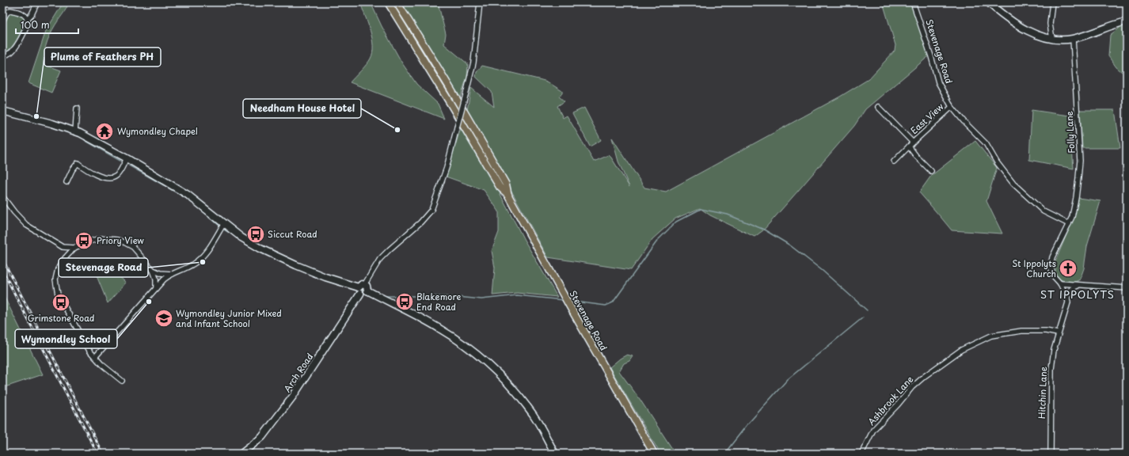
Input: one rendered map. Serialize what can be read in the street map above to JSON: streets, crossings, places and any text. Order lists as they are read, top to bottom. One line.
{"streets":{"main road":["Stevenage Road"],"street":["East View","Folly Lane","Arch Road","Hitchin Lane","Ashbrook Lane"]},"crossings":[["Stevenage Road","East View"],["Stevenage Road","Folly Lane"],["Hitchin Lane","Ashbrook Lane"]],"districts":["ST IPPOLYTS"],"places":{"other":["Plume of Feathers PH","Needham House Hotel","Stevenage Road","Wymondley School"],"temple":["Wymondley Chapel"],"bus stop":["Siccut Road","Priory View","Blakemore End Road","Grimstone Road"],"church":["St Ippolyts Church"],"school or university":["Wymondley Junior Mixed and Infant School"]},"scale_bar":"100 m"}
